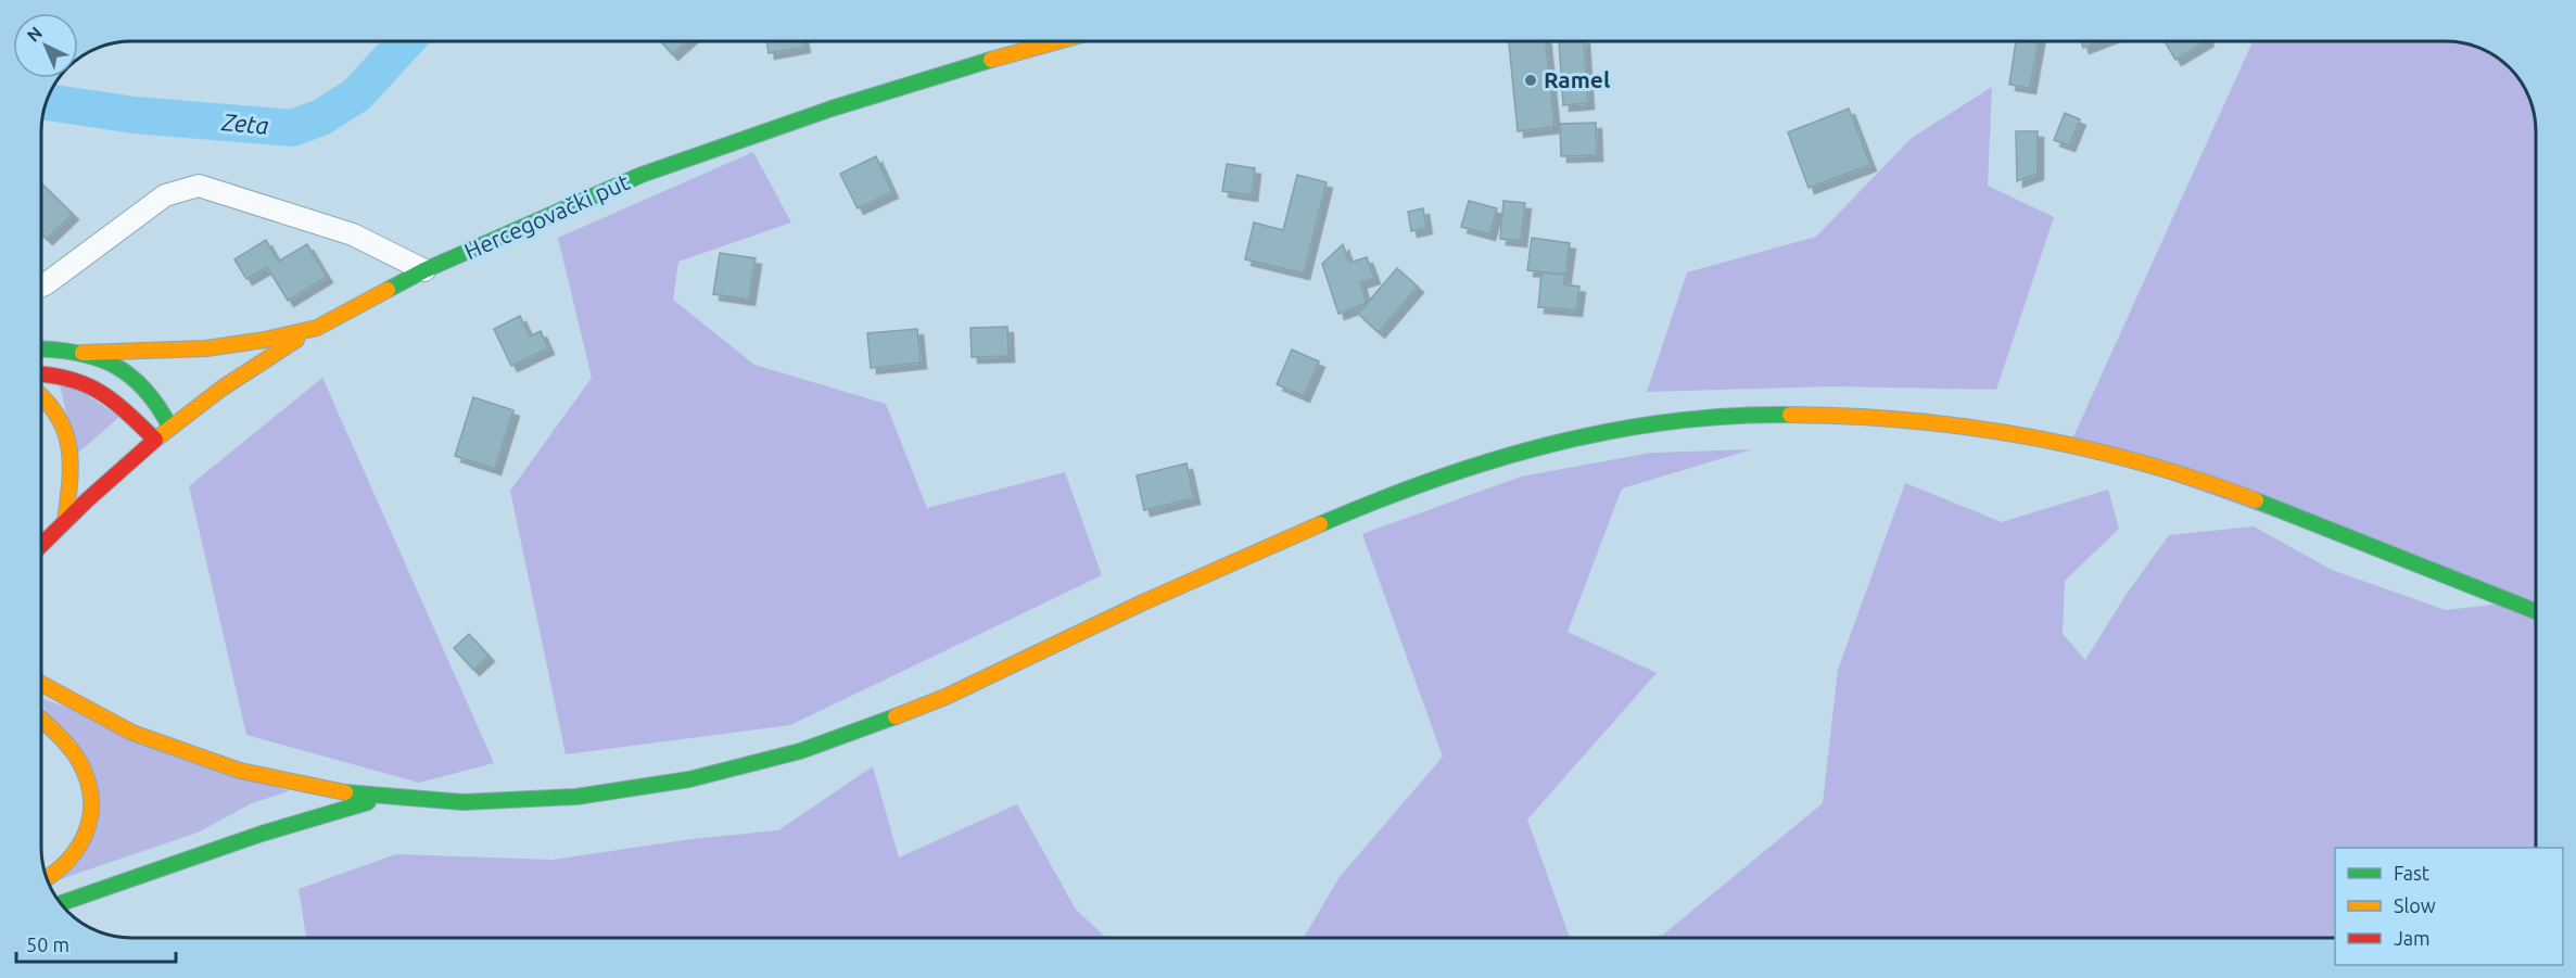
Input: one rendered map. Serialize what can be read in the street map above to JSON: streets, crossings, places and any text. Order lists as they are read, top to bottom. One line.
{"streets":{"main road":["Hercegovački put"]},"water":["Zeta"],"places":["Ramel"],"legend":["Fast","Slow","Jam"],"scale_bar":"50 m","north":"top left"}
